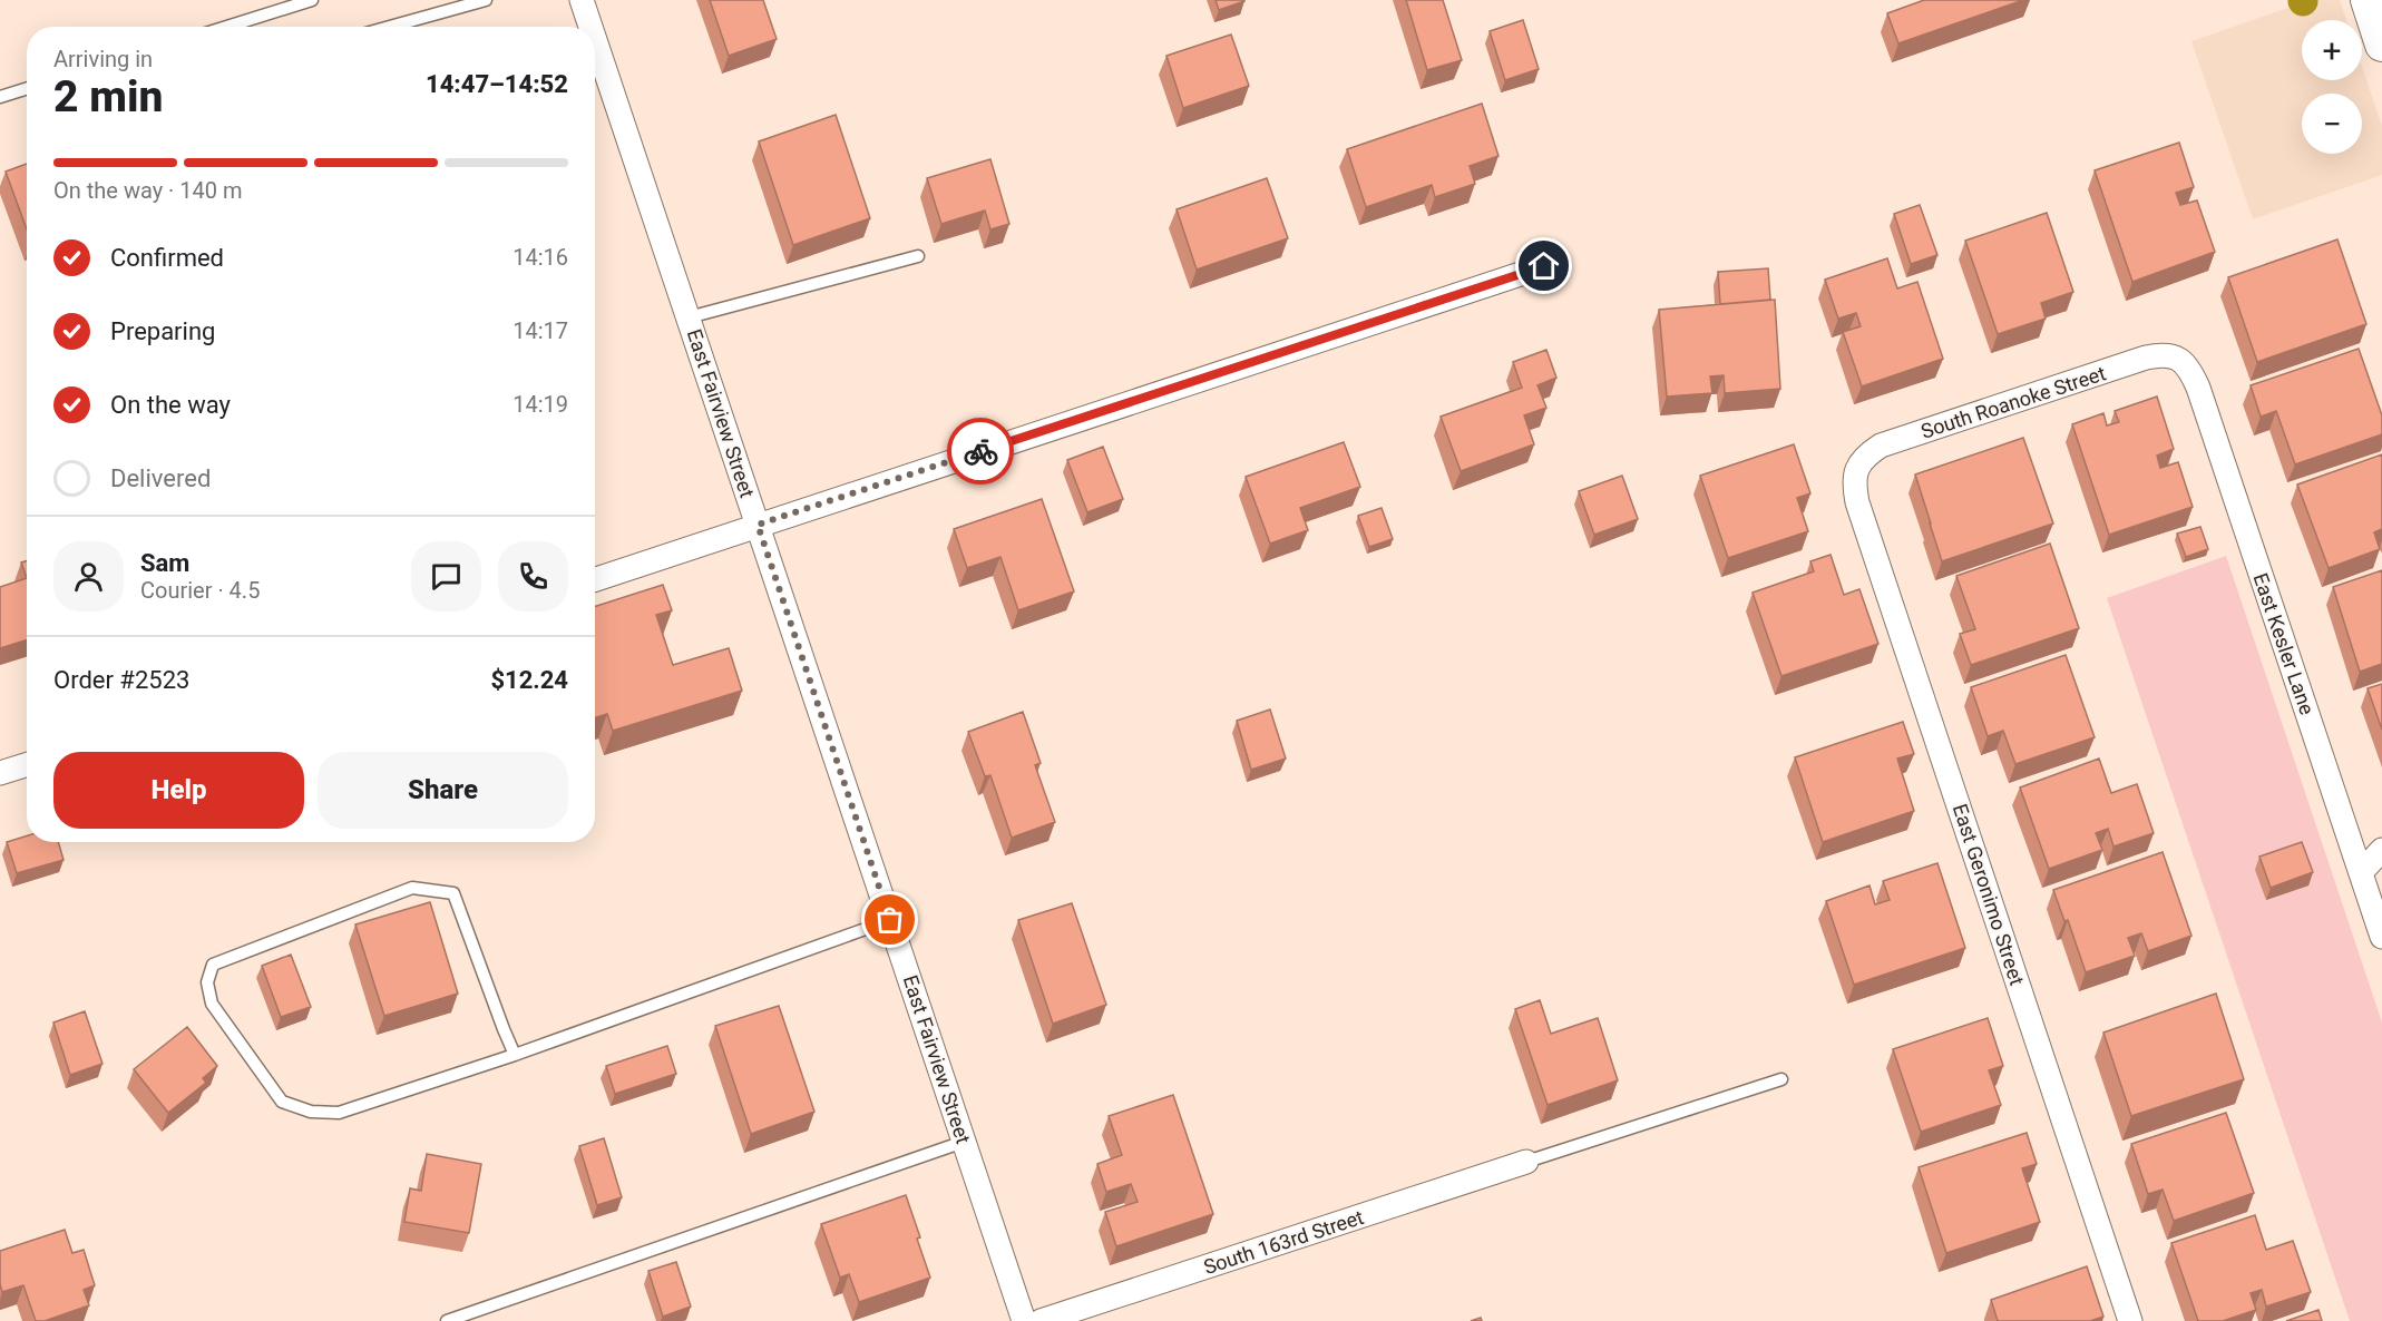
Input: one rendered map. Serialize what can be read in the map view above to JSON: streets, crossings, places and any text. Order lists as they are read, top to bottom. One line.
{"streets":{"street":["South Roanoke Street","East Fairview Street","East Kesler Lane","East Geronimo Street","South 163rd Street"]},"crossings":[["South Roanoke Street","East Kesler Lane"],["South Roanoke Street","East Geronimo Street"]],"page":{"map_buttons":["+","−"],"heading":["2 min","Arriving in","14:47–14:52"],"panel":["Sam","Courier · 4.5","Order #2523","$12.24"],"bar":"On the way · 140 m","list":[["Confirmed","14:16"],["Preparing","14:17"],["On the way","14:19"],"Delivered"],"buttons":["Help","Share"]}}
